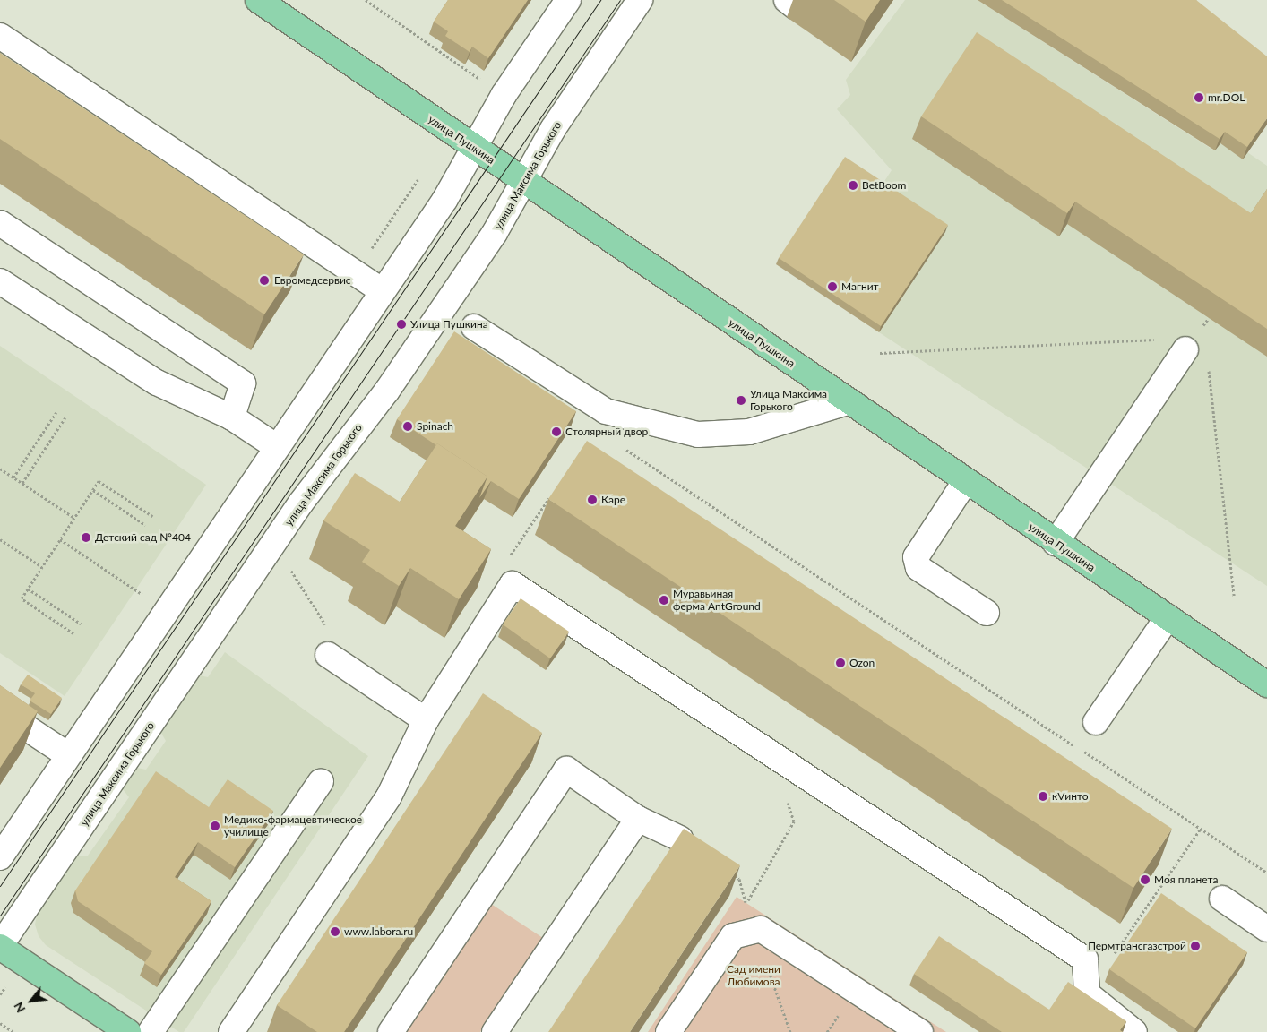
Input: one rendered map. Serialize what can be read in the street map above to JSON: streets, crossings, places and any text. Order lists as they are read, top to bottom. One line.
{"streets":{"main road":["улица Пушкина"],"street":["улица Максима Горького"]},"crossings":[["улица Пушкина","улица Максима Горького"]],"parks":["Сад имени Любимова"],"places":["mr.DOL","BetBoom","Евромедсервис","Магнит","Улица Пушкина","Улица Максима Горького","Spinach","Столярный двор","Каре","Детский сад №404","Муравьиная ферма AntGround","Ozon","кVинто","Медико-фармацевтическое училище","Моя планета","www.labora.ru","Пермтрансгазстрой"],"north":"bottom left"}
